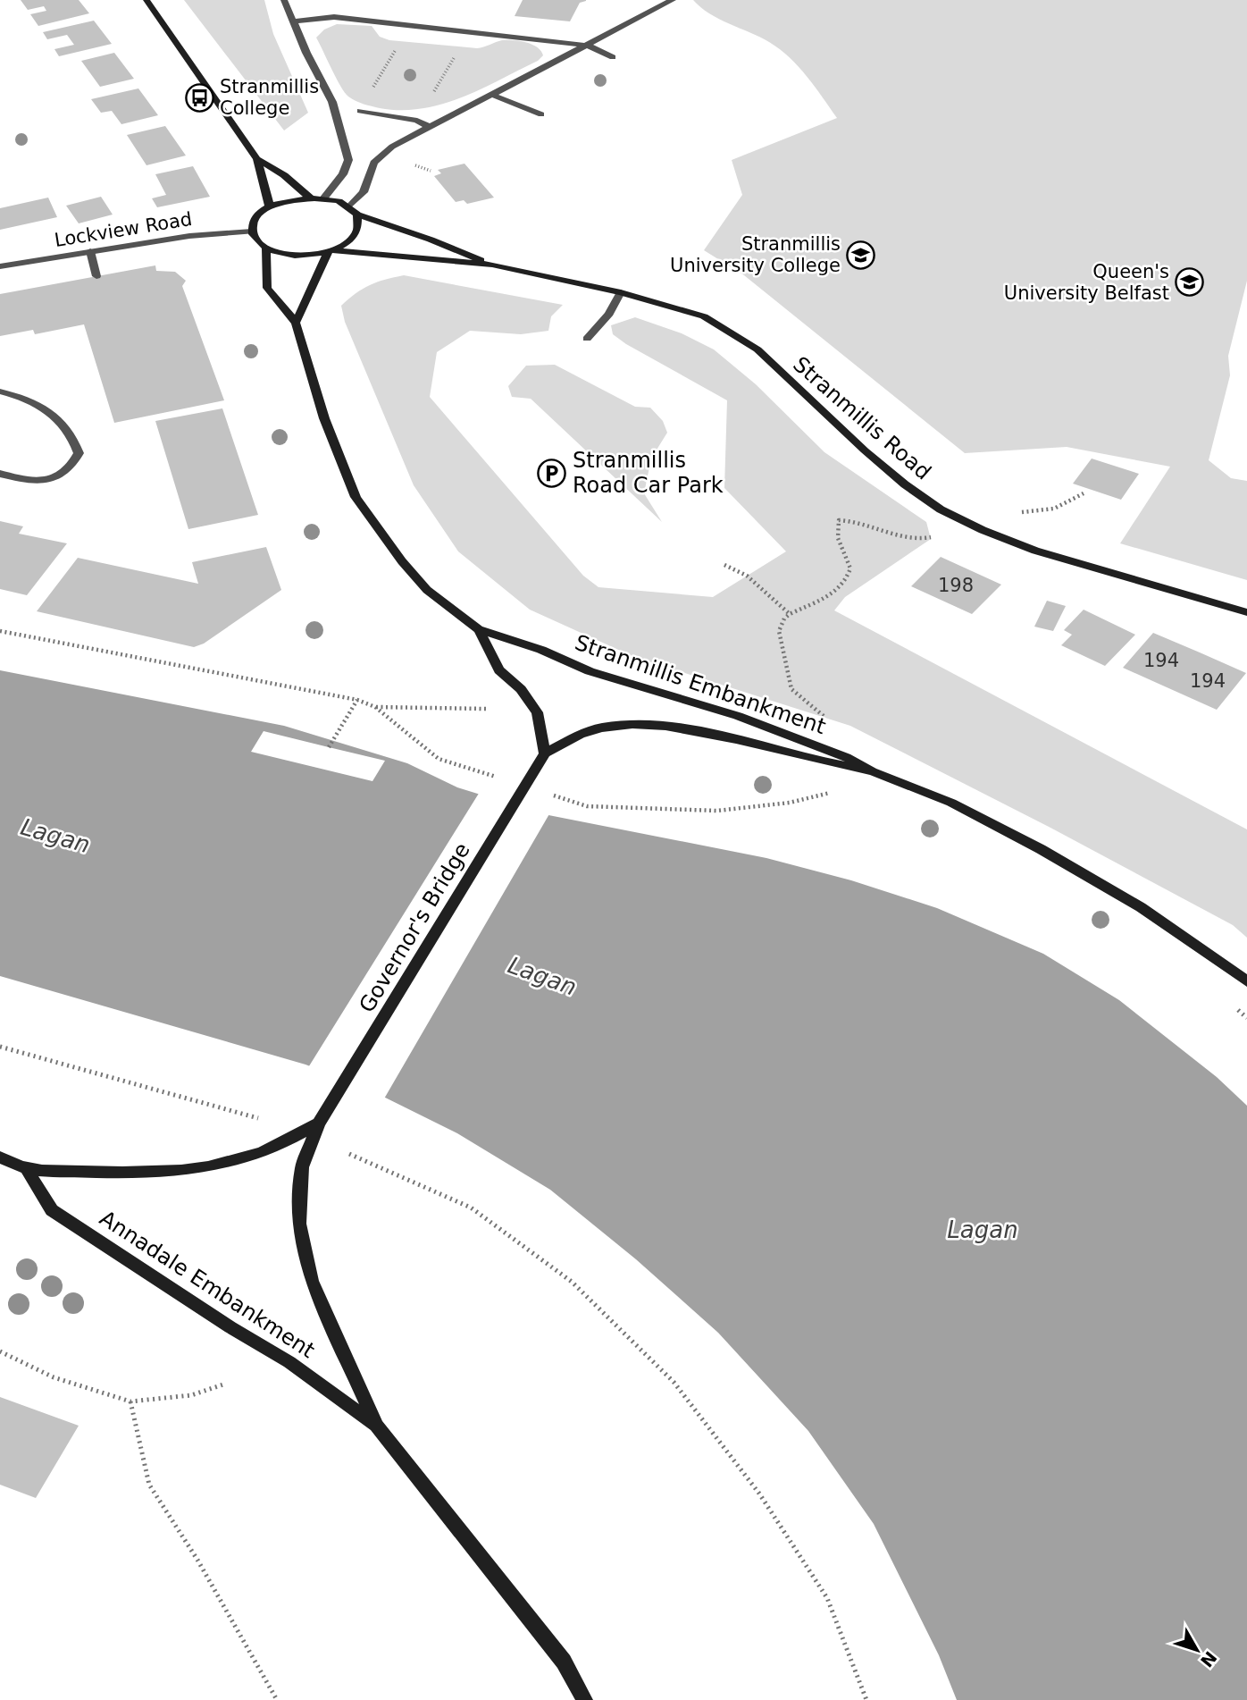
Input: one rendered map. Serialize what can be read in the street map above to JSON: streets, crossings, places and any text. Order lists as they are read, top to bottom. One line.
{"streets":{"street":["Lockview Road","Stranmillis Road","Stranmillis Embankment","Governor's Bridge","Annadale Embankment"]},"crossings":[["Stranmillis Road","Stranmillis Embankment"],["Stranmillis Embankment","Governor's Bridge"],["Governor's Bridge","Annadale Embankment"]],"water":["Lagan"],"places":{"bus stop":["Stranmillis College"],"school or university":["Stranmillis University College","Queen's University Belfast"],"parking":["Stranmillis Road Car Park"]},"house_numbers":["198","194","194"],"north":"bottom right"}
